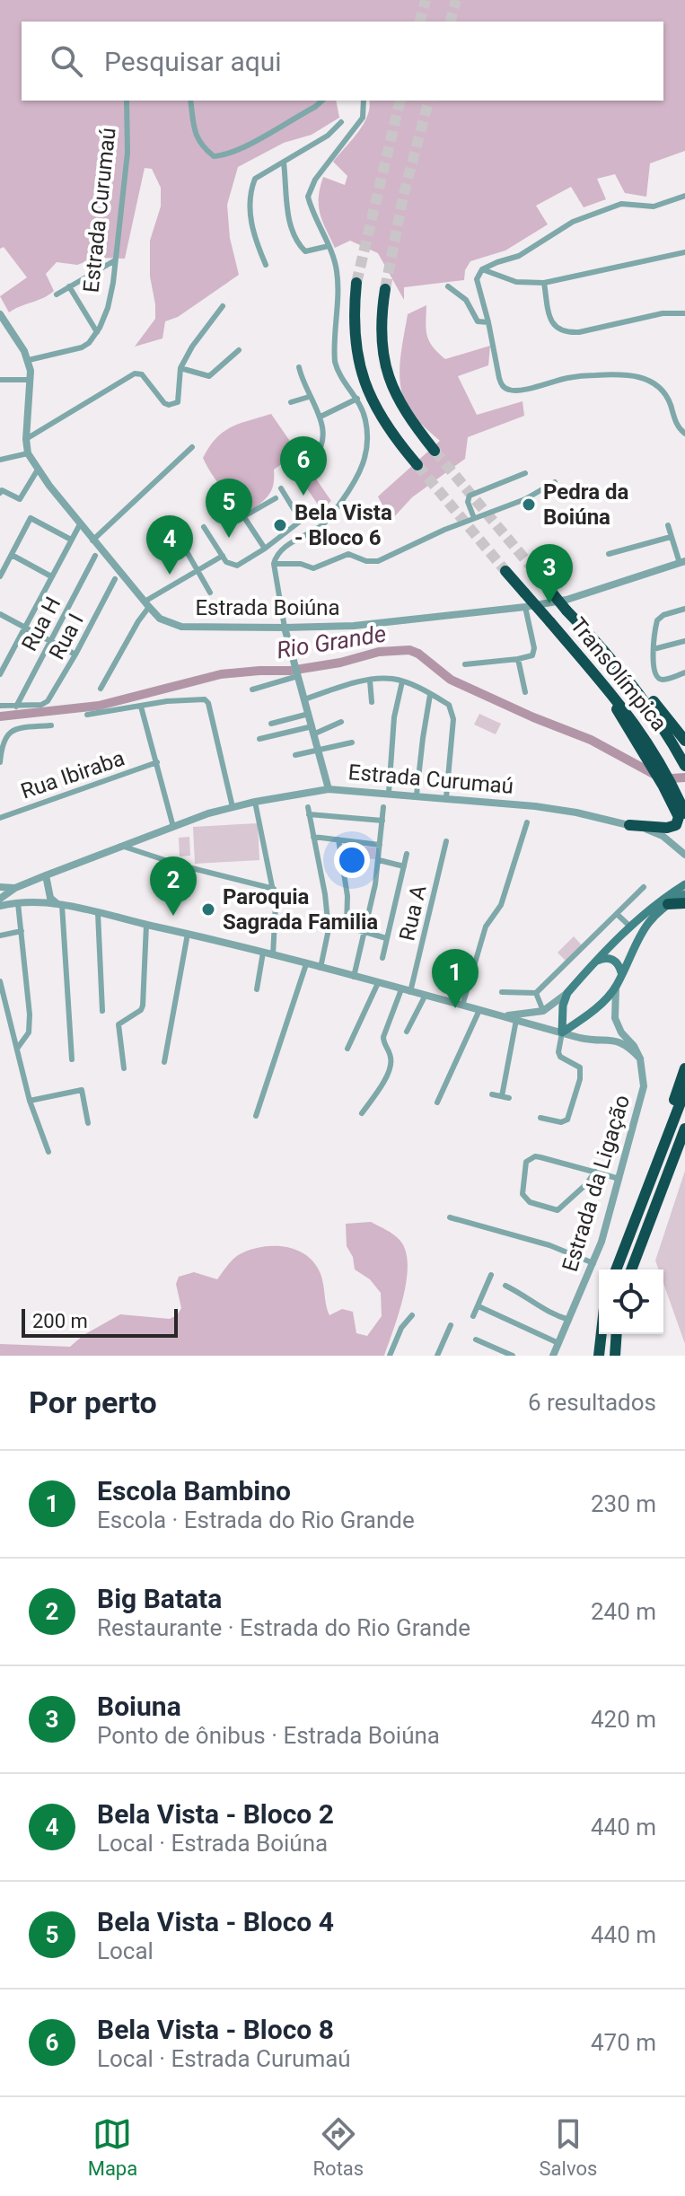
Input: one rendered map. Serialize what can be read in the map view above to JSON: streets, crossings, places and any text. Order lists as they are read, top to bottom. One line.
{"streets":{"highway":["TransOlímpica"],"street":["Estrada Curumaú","Estrada Boiúna","Rua H","Rua I","Rua Ibiraba","Rua A","Estrada da Ligação"]},"crossings":[["Estrada Curumaú","Estrada Boiúna"],["Rua H","Rua I"]],"water":["Rio Grande"],"places":["Pedra da Boiúna","Bela Vista - Bloco 6","Paroquia Sagrada Familia"],"scale_bar":"200 m","page":{"search":"Pesquisar aqui","pins":["6","5","4","3","2","1"],"scale":"200 m","heading":["Por perto","6 resultados"],"list":[{"mark":"1","name":"Escola Bambino","note":"Escola · Estrada do Rio Grande","value":"230 m"},{"mark":"2","name":"Big Batata","note":"Restaurante · Estrada do Rio Grande","value":"240 m"},{"mark":"3","name":"Boiuna","note":"Ponto de ônibus · Estrada Boiúna","value":"420 m"},{"mark":"4","name":"Bela Vista - Bloco 2","note":"Local · Estrada Boiúna","value":"440 m"},{"mark":"5","name":"Bela Vista - Bloco 4","note":"Local","value":"440 m"},{"mark":"6","name":"Bela Vista - Bloco 8","note":"Local · Estrada Curumaú","value":"470 m"}],"nav":["Mapa","Rotas","Salvos"]}}
